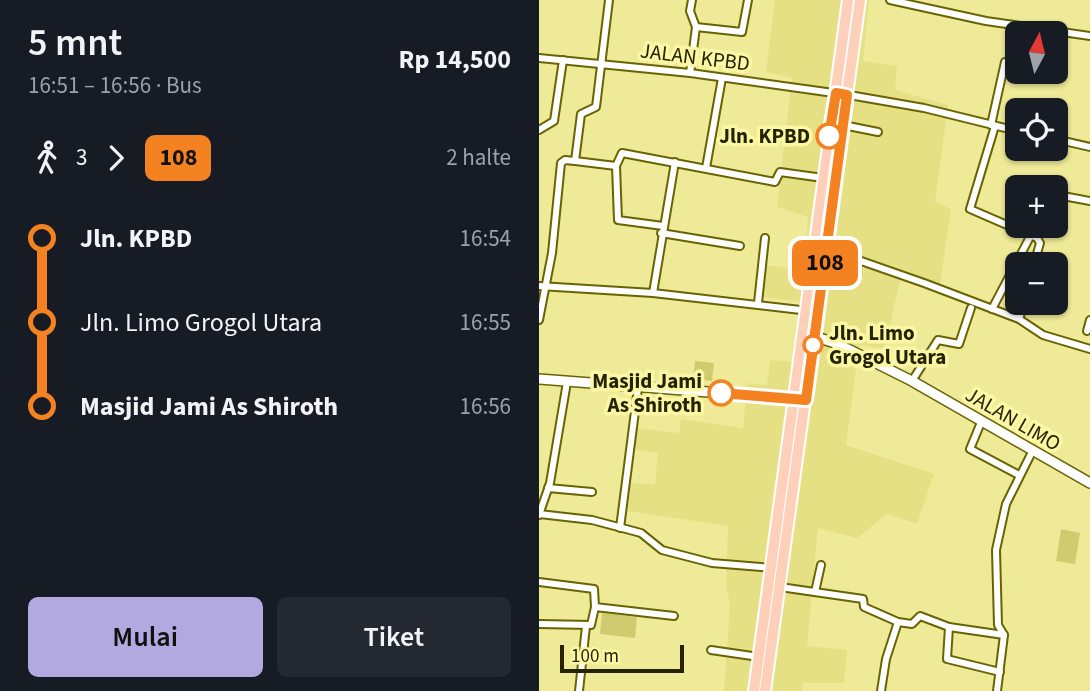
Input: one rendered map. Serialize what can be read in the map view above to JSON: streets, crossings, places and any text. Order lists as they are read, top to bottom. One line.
{"streets":{"street":["JALAN KPBD","JALAN LIMO"]},"places":["Jln. KPBD","Jln. Limo Grogol Utara","Masjid Jami As Shiroth"],"lines":["bus line 108"],"scale_bar":"100 m","north":"top","page":{"heading":["5 mnt","16:51 – 16:56 · Bus","Rp 14,500"],"on_map":"108","map_buttons":["+","−"],"legs":["3","108","2 halte"],"list":[{"name":"Jln. KPBD","value":"16:54"},{"name":"Jln. Limo Grogol Utara","value":"16:55"},{"name":"Masjid Jami As Shiroth","value":"16:56"}],"buttons":["Mulai","Tiket"],"scale":"100 m"}}
